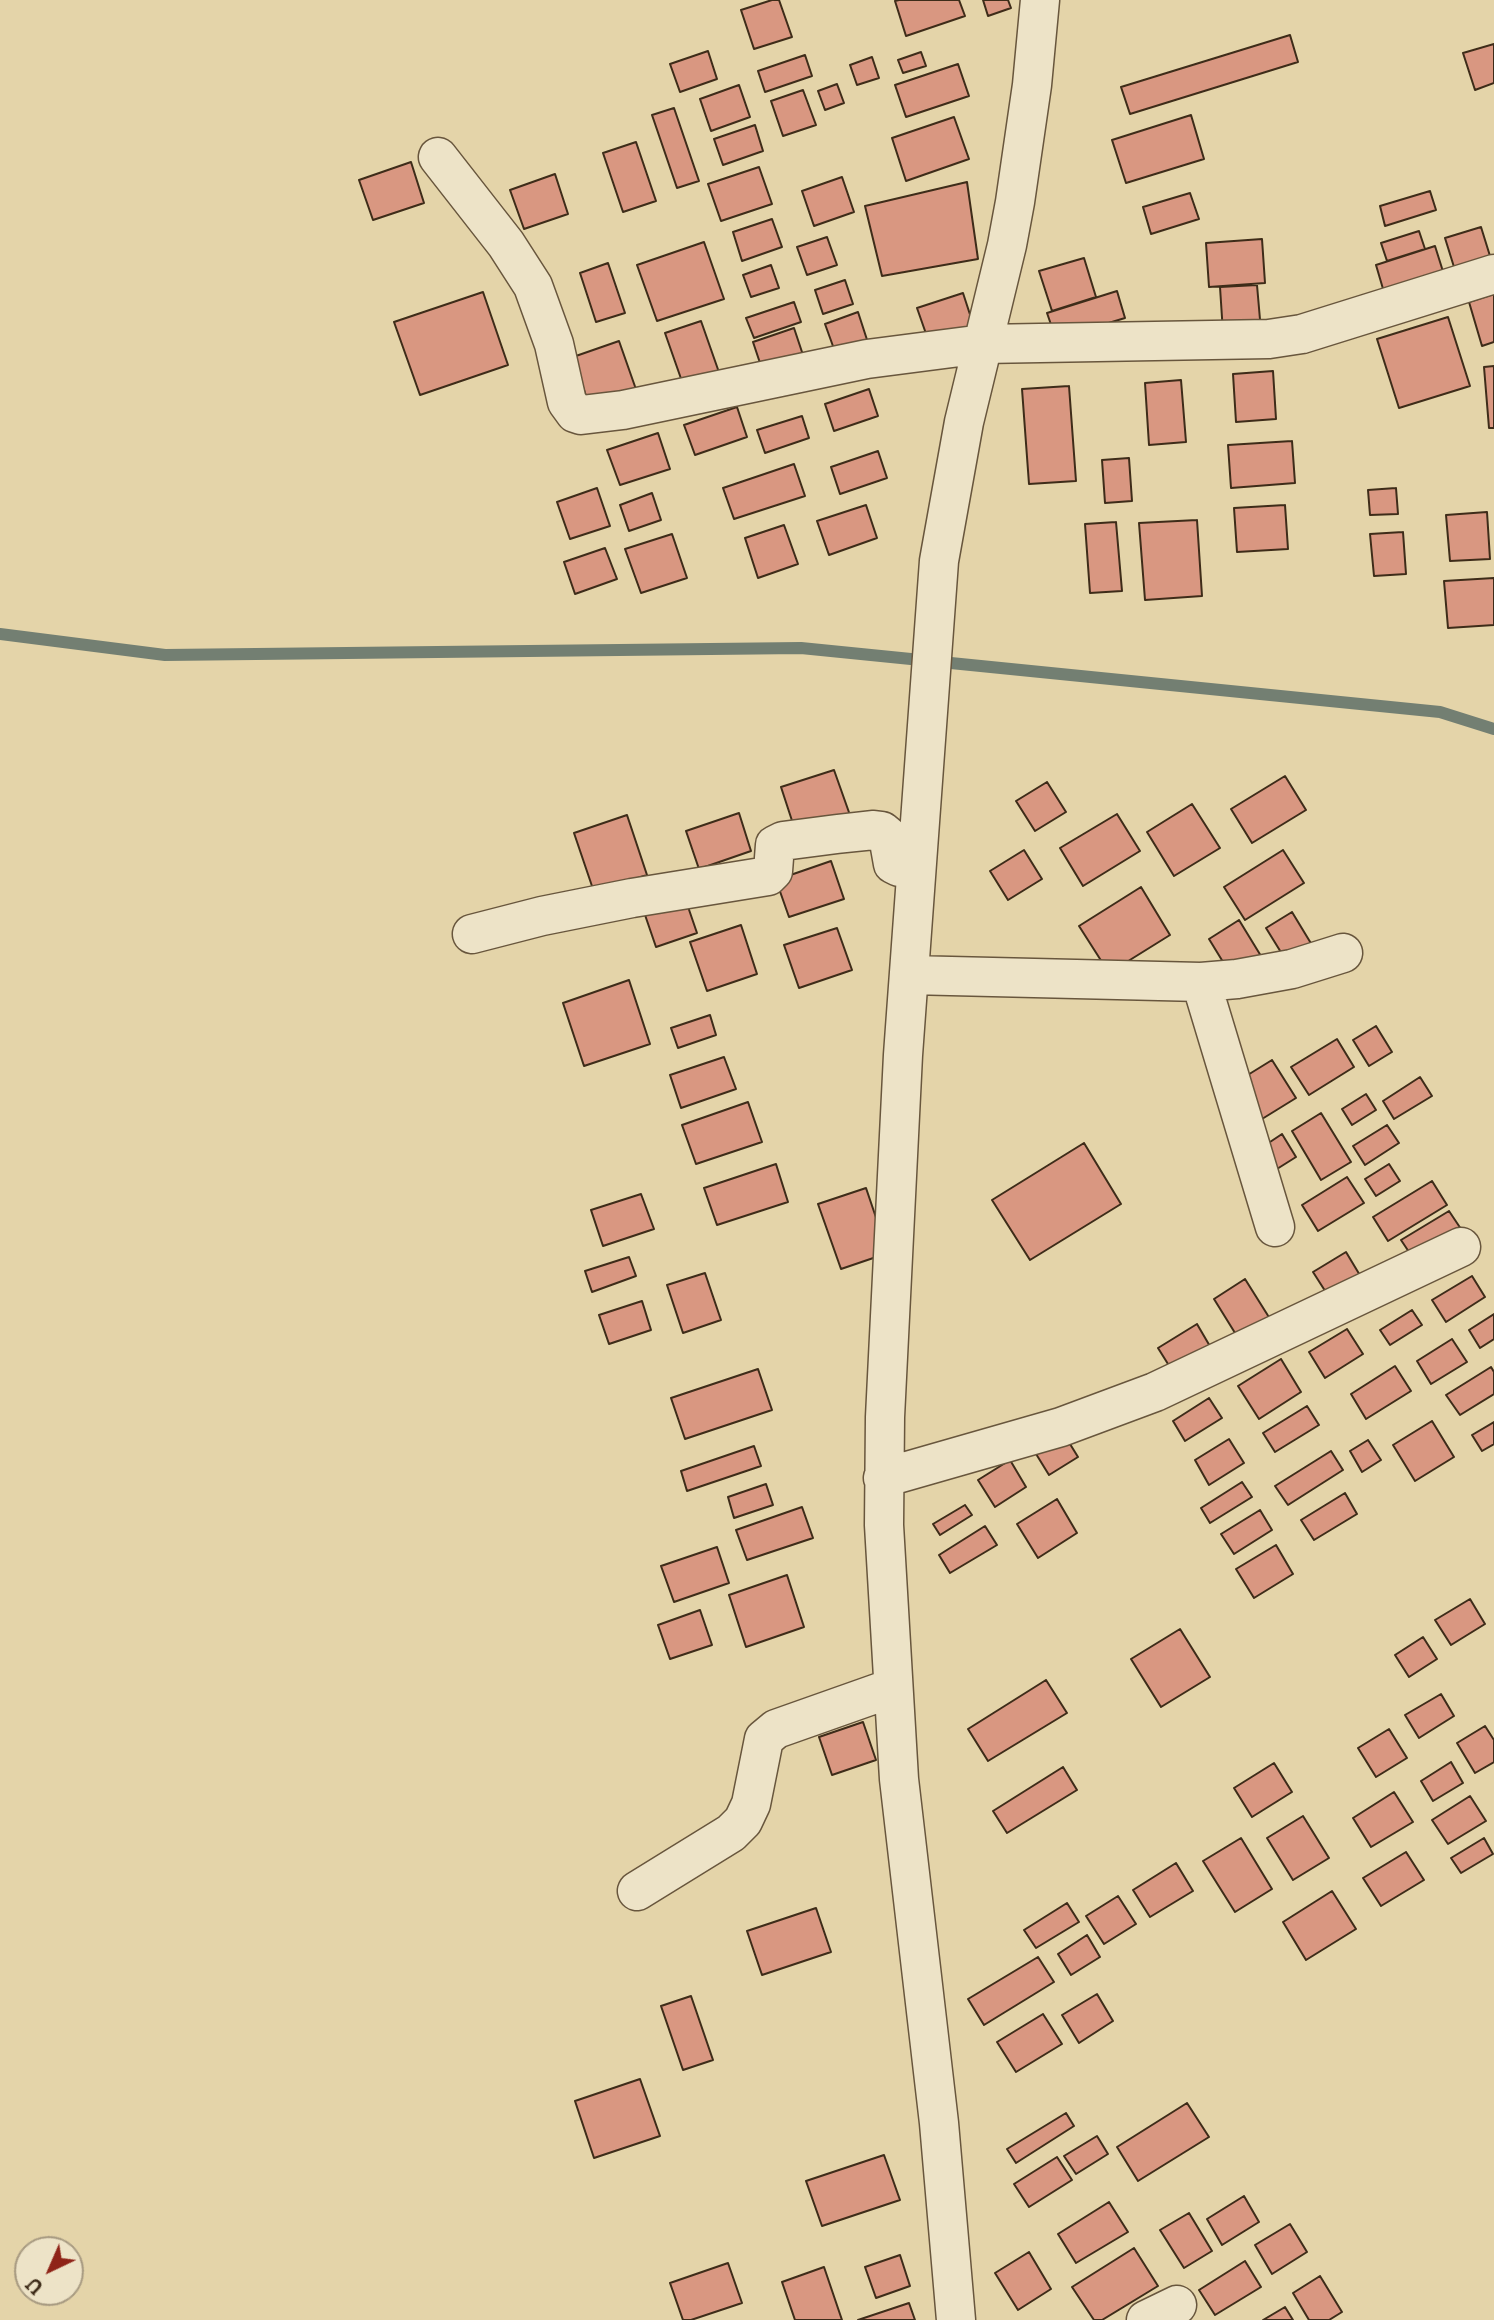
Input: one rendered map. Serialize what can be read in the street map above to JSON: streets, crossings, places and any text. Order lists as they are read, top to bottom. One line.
{"north":"bottom left"}
